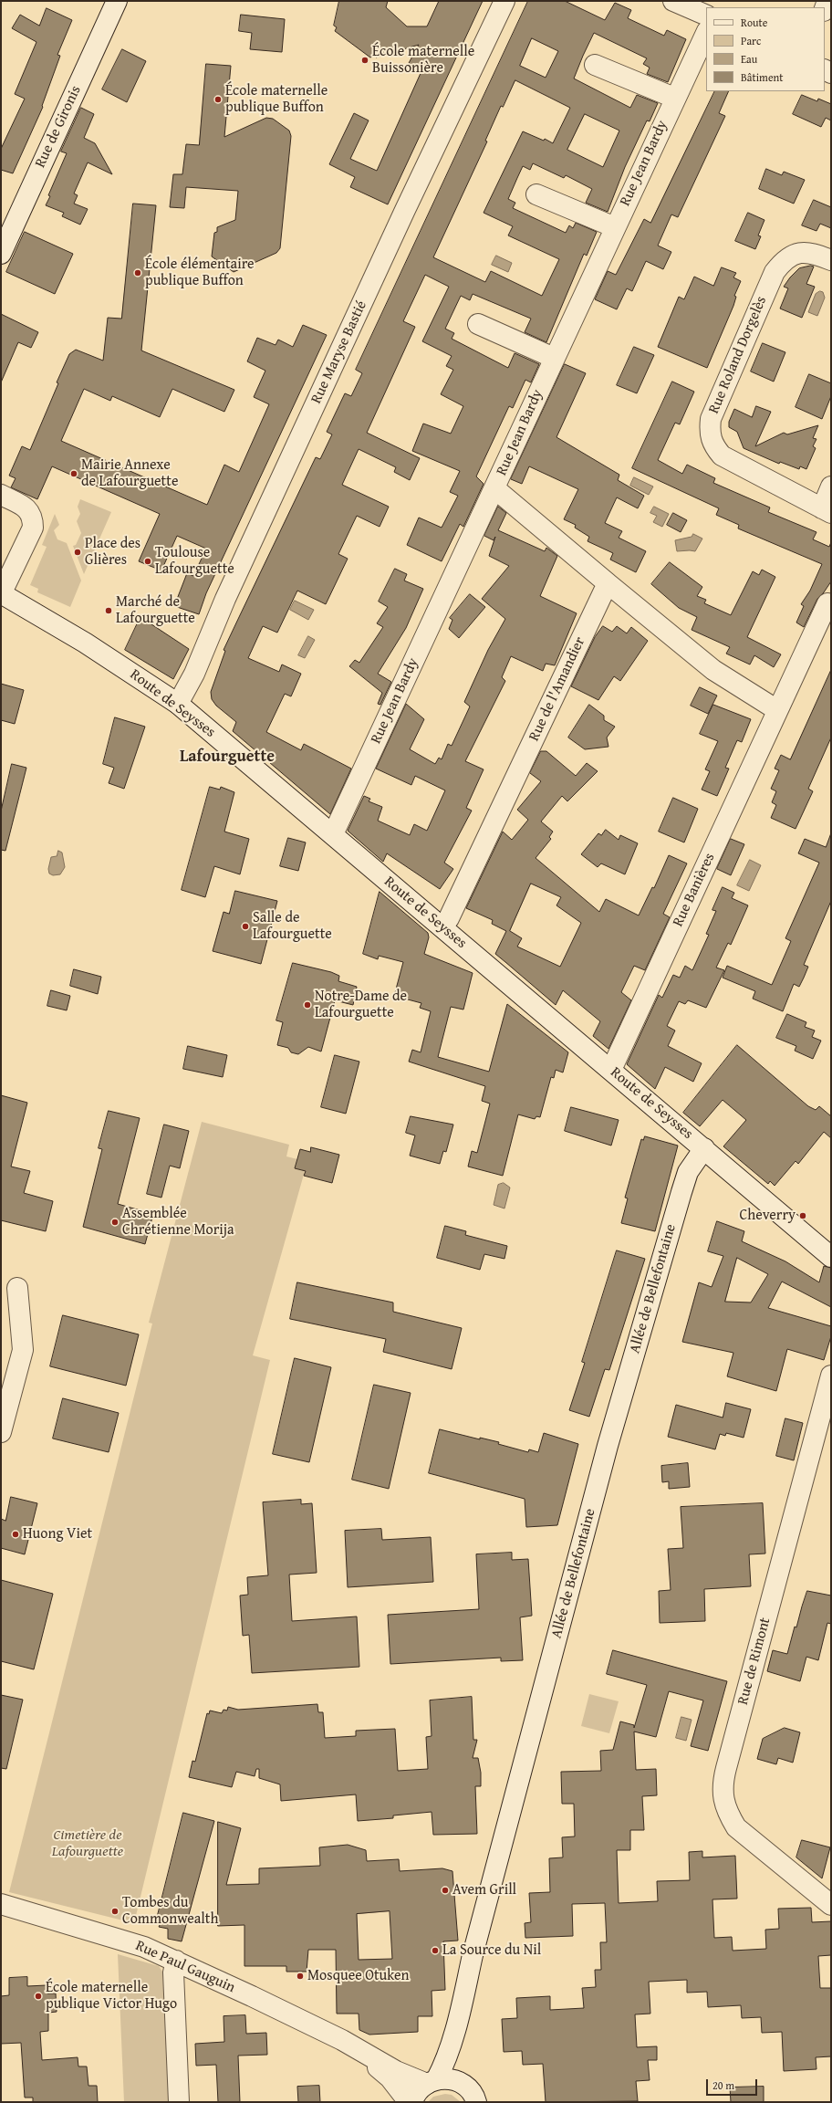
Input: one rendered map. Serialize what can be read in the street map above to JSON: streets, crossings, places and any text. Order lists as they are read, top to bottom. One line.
{"streets":{"street":["Rue de Gironis","Rue Jean Bardy","Rue Maryse Bastié","Rue Roland Dorgelès","Rue de l'Amandier","Route de Seysses","Rue Banières","Allée de Bellefontaine","Rue de Rimont","Rue Paul Gauguin"]},"crossings":[["Rue Jean Bardy","Route de Seysses"],["Rue Maryse Bastié","Route de Seysses"],["Rue de l'Amandier","Route de Seysses"],["Route de Seysses","Rue Banières"],["Route de Seysses","Allée de Bellefontaine"],["Allée de Bellefontaine","Rue Paul Gauguin"]],"districts":["Lafourguette"],"parks":["Cimetière de Lafourguette"],"places":["École maternelle Buissonière","École maternelle publique Buffon","École élémentaire publique Buffon","Mairie Annexe de Lafourguette","Place des Glières","Toulouse Lafourguette","Marché de Lafourguette","Salle de Lafourguette","Notre-Dame de Lafourguette","Cheverry","Assemblée Chrétienne Morija","Huong Viet","Avem Grill","Tombes du Commonwealth","La Source du Nil","Mosquee Otuken","École maternelle publique Victor Hugo"],"legend":["Route","Parc","Eau","Bâtiment"],"scale_bar":"20 m"}
